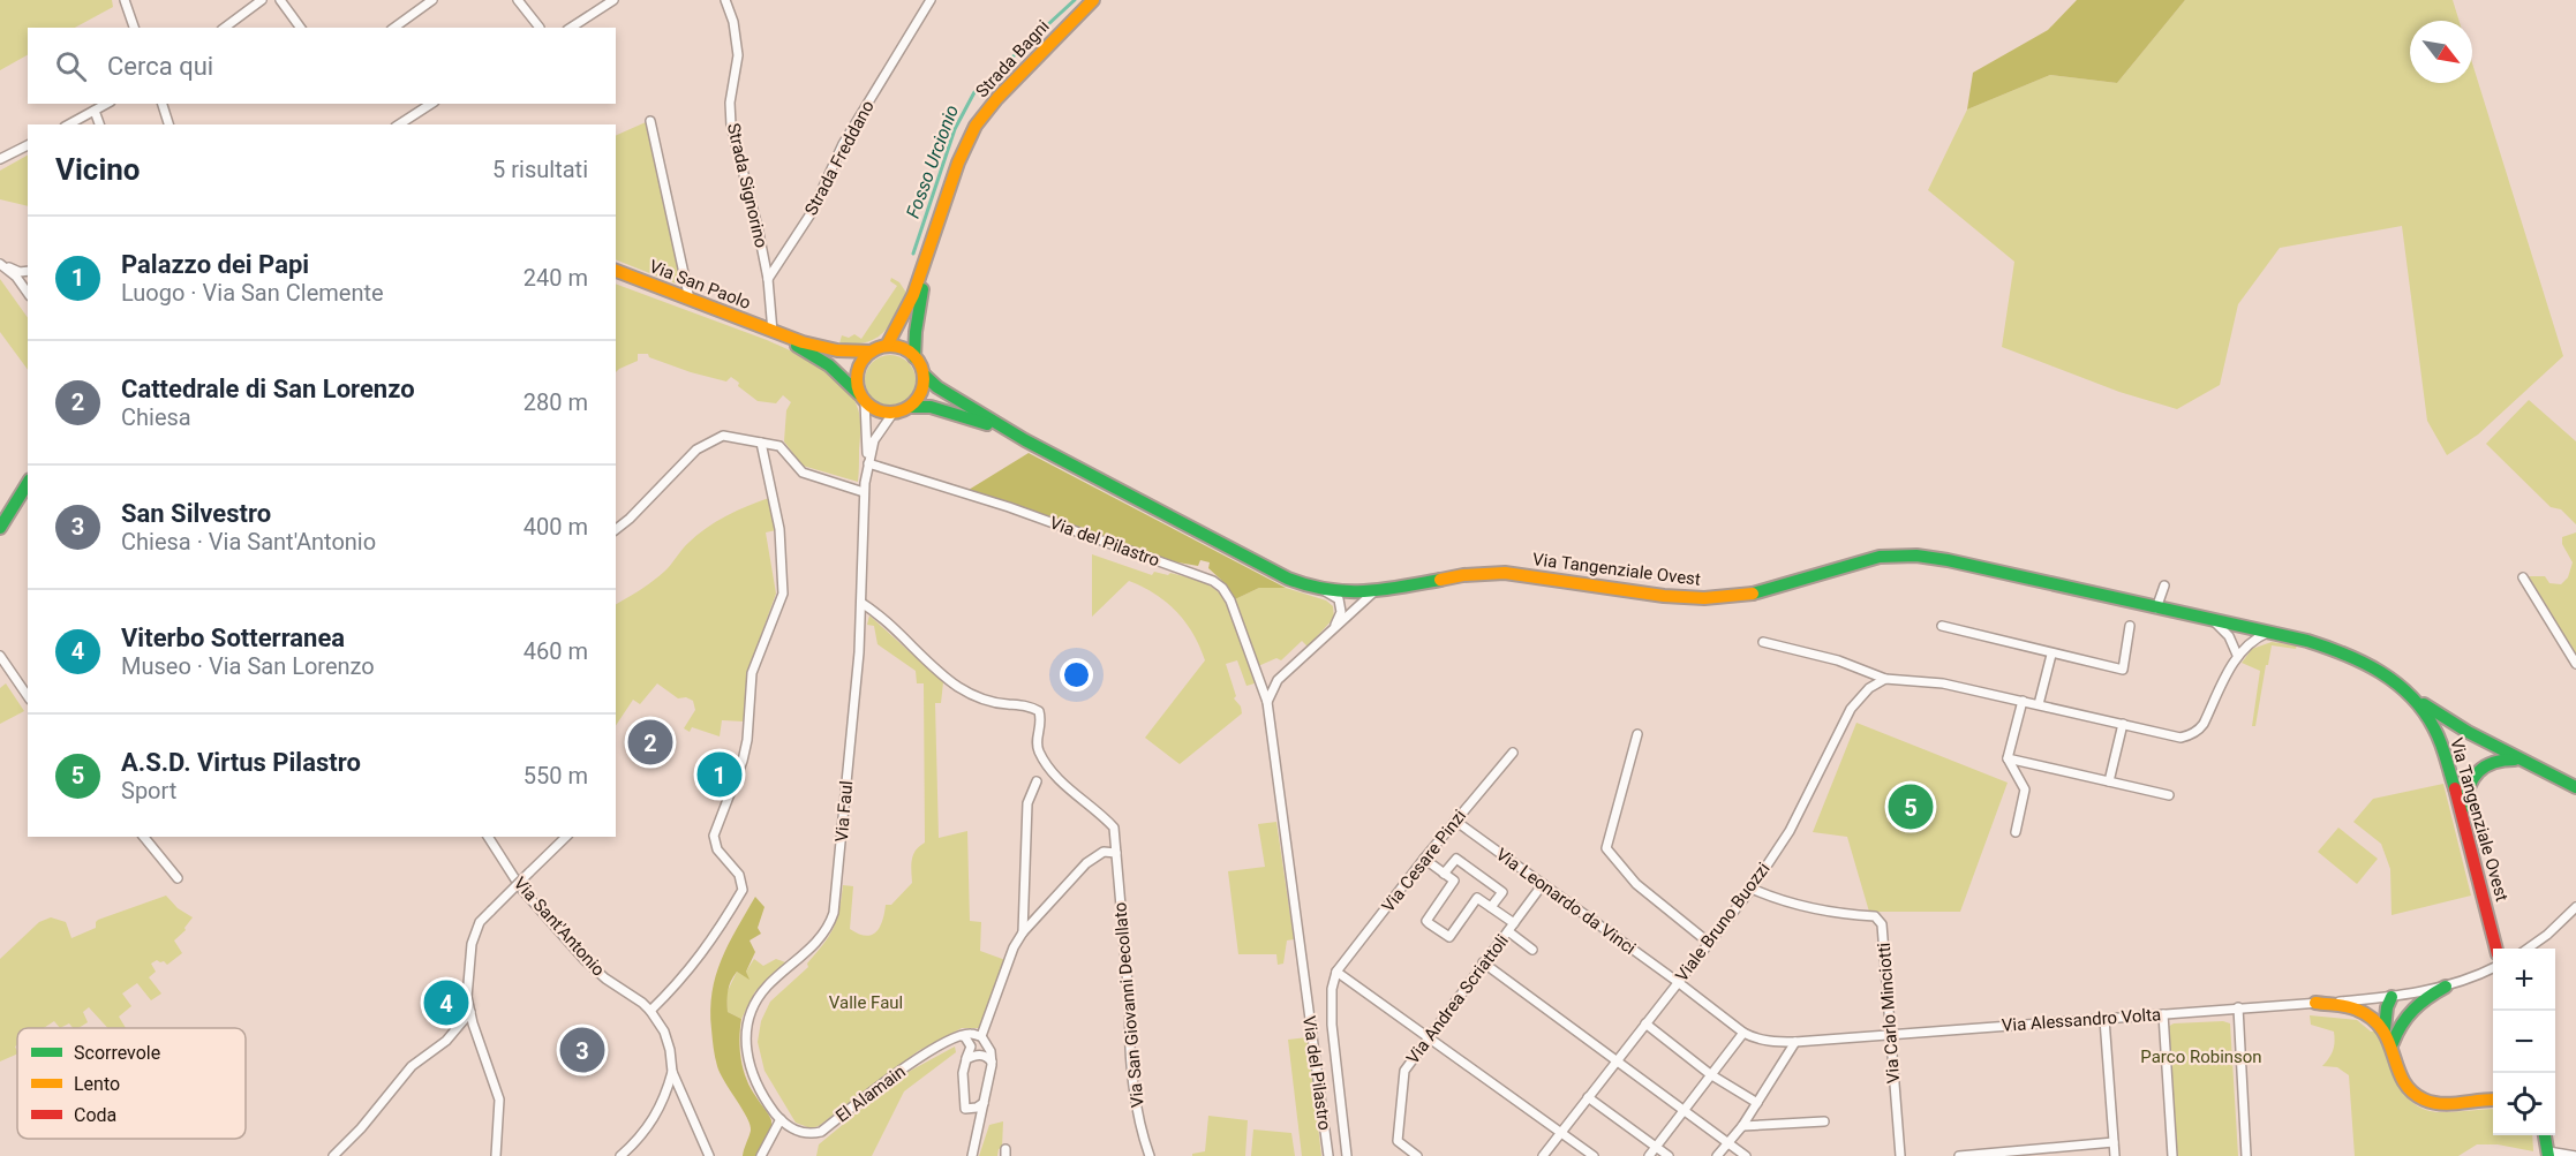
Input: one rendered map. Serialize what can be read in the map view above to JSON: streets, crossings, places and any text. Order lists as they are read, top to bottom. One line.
{"streets":{"main road":["Strada Bagni","Via San Paolo","Via Tangenziale Ovest"],"street":["Strada Freddano","Strada Signorino","Via del Pilastro","Via Faul","Via Cesare Pinzi","Via Leonardo da Vinci","Viale Bruno Buozzi","Via Sant'Antonio","Via Andrea Scriattoli","Via San Giovanni Decollato","Via Carlo Minciotti","Via Alessandro Volta","El Alamain"]},"crossings":[["Strada Bagni","Via San Paolo"],["Strada Bagni","Via Tangenziale Ovest"],["Strada Bagni","Via Faul"],["Strada Freddano","Strada Signorino"],["Strada Signorino","Via San Paolo"],["Via San Paolo","Via Tangenziale Ovest"],["Via San Paolo","Via Faul"],["Via del Pilastro","Via Faul"],["Via Tangenziale Ovest","Via Faul"],["Via Faul","Via San Giovanni Decollato"],["Via Faul","El Alamain"],["Via Cesare Pinzi","Via Leonardo da Vinci"],["Via Leonardo da Vinci","Viale Bruno Buozzi"],["Via Leonardo da Vinci","Via Andrea Scriattoli"],["Via Leonardo da Vinci","Via Alessandro Volta"],["Viale Bruno Buozzi","Via Carlo Minciotti"],["Viale Bruno Buozzi","Via Alessandro Volta"],["Via Carlo Minciotti","Via Alessandro Volta"]],"water":["Fosso Urcionio"],"parks":["Valle Faul","Parco Robinson"],"legend":["Scorrevole","Lento","Coda"],"north":"bottom right","page":{"search":"Cerca qui","heading":["Vicino","5 risultati"],"list":[{"mark":"1","name":"Palazzo dei Papi","note":"Luogo · Via San Clemente","value":"240 m"},{"mark":"2","name":"Cattedrale di San Lorenzo","note":"Chiesa","value":"280 m"},{"mark":"3","name":"San Silvestro","note":"Chiesa · Via Sant'Antonio","value":"400 m"},{"mark":"4","name":"Viterbo Sotterranea","note":"Museo · Via San Lorenzo","value":"460 m"},{"mark":"5","name":"A.S.D. Virtus Pilastro","note":"Sport","value":"550 m"}],"pins":["2","1","5","4","3"],"map_buttons":["+","−"]}}
